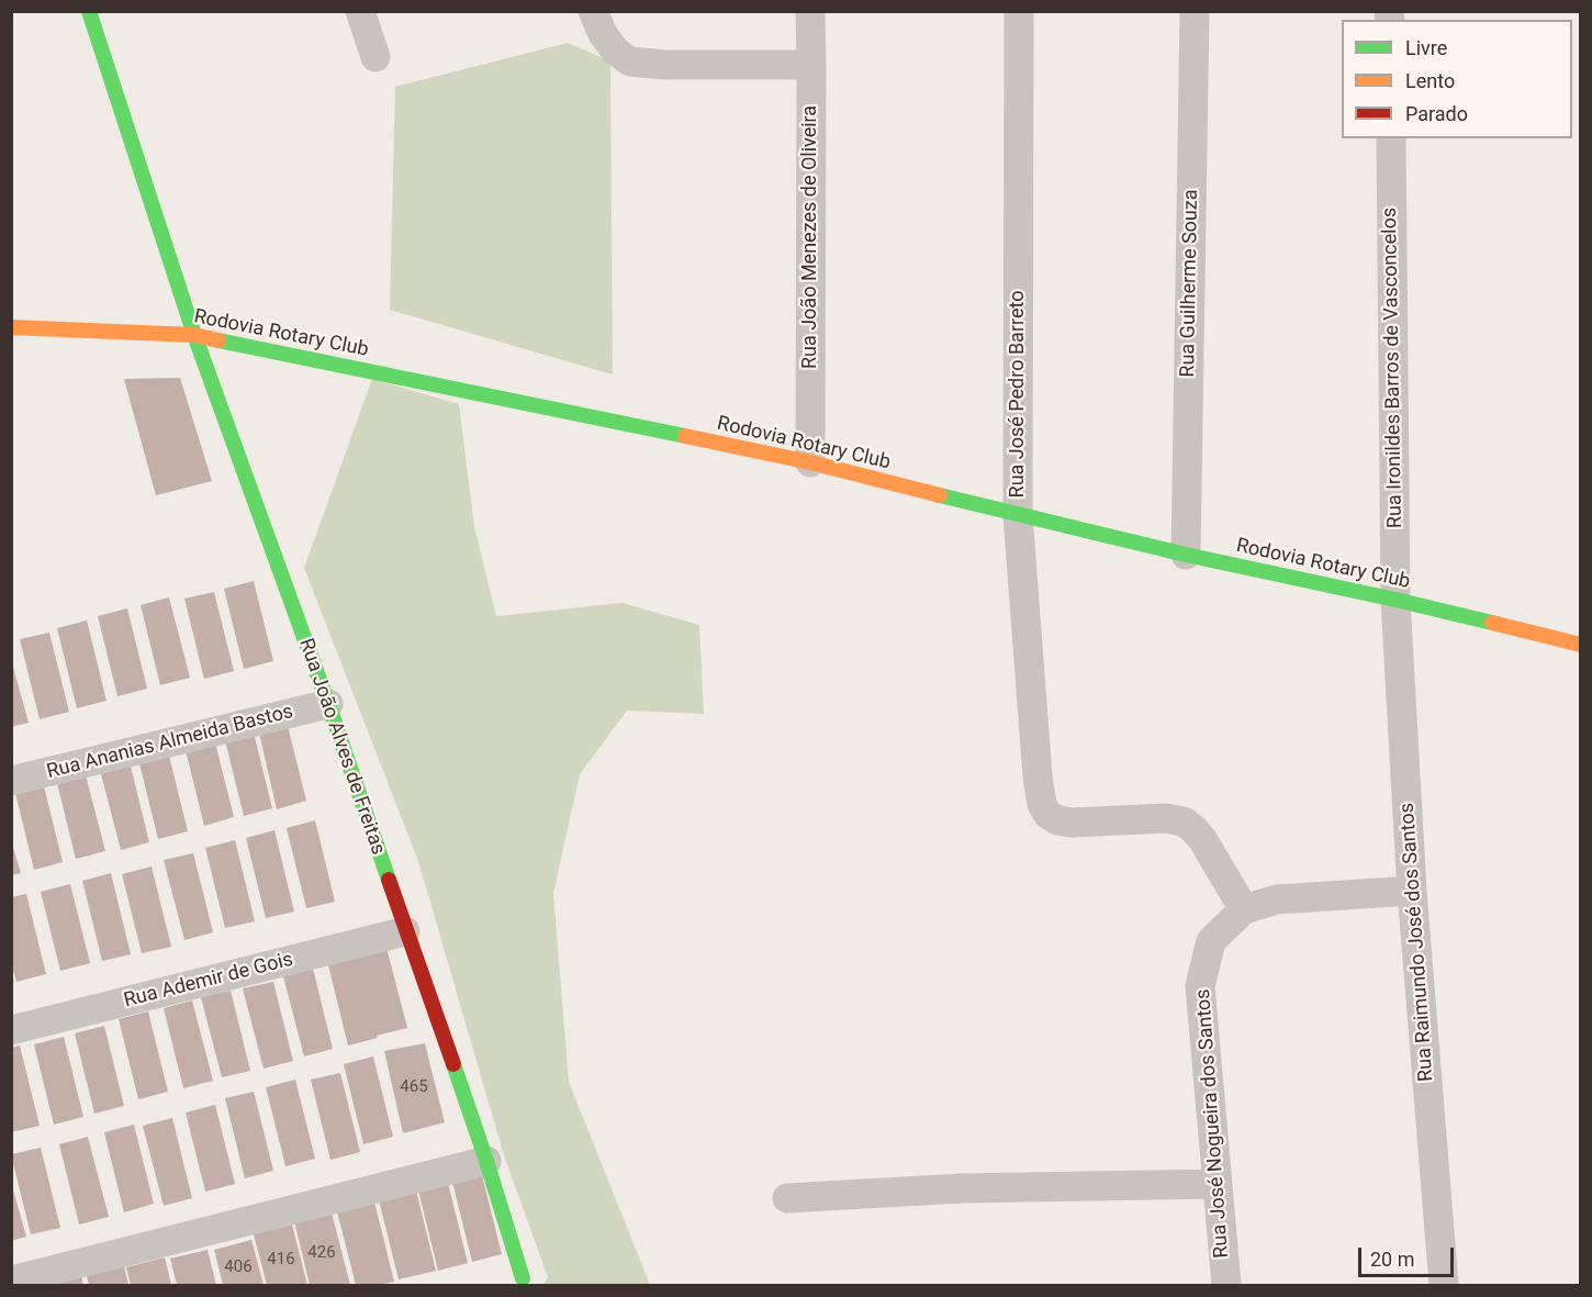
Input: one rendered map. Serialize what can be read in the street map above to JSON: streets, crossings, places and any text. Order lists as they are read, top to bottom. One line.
{"streets":{"main road":["Rodovia Rotary Club","Rua João Alves de Freitas"],"street":["Rua João Menezes de Oliveira","Rua Guilherme Souza","Rua Ironildes Barros de Vasconcelos","Rua José Pedro Barreto","Rua Ananias Almeida Bastos","Rua Raimundo José dos Santos","Rua Ademir de Gois","Rua José Nogueira dos Santos"]},"crossings":[["Rua João Menezes de Oliveira","Rodovia Rotary Club"],["Rua Guilherme Souza","Rodovia Rotary Club"],["Rodovia Rotary Club","Rua Ironildes Barros de Vasconcelos"],["Rodovia Rotary Club","Rua José Pedro Barreto"],["Rodovia Rotary Club","Rua João Alves de Freitas"],["Rodovia Rotary Club","Rua Raimundo José dos Santos"],["Rua Ironildes Barros de Vasconcelos","Rua Raimundo José dos Santos"],["Rua José Pedro Barreto","Rua José Nogueira dos Santos"],["Rua Ananias Almeida Bastos","Rua João Alves de Freitas"],["Rua João Alves de Freitas","Rua Ademir de Gois"],["Rua Raimundo José dos Santos","Rua José Nogueira dos Santos"]],"house_numbers":["465","426","416","406"],"legend":["Livre","Lento","Parado"],"scale_bar":"20 m"}
